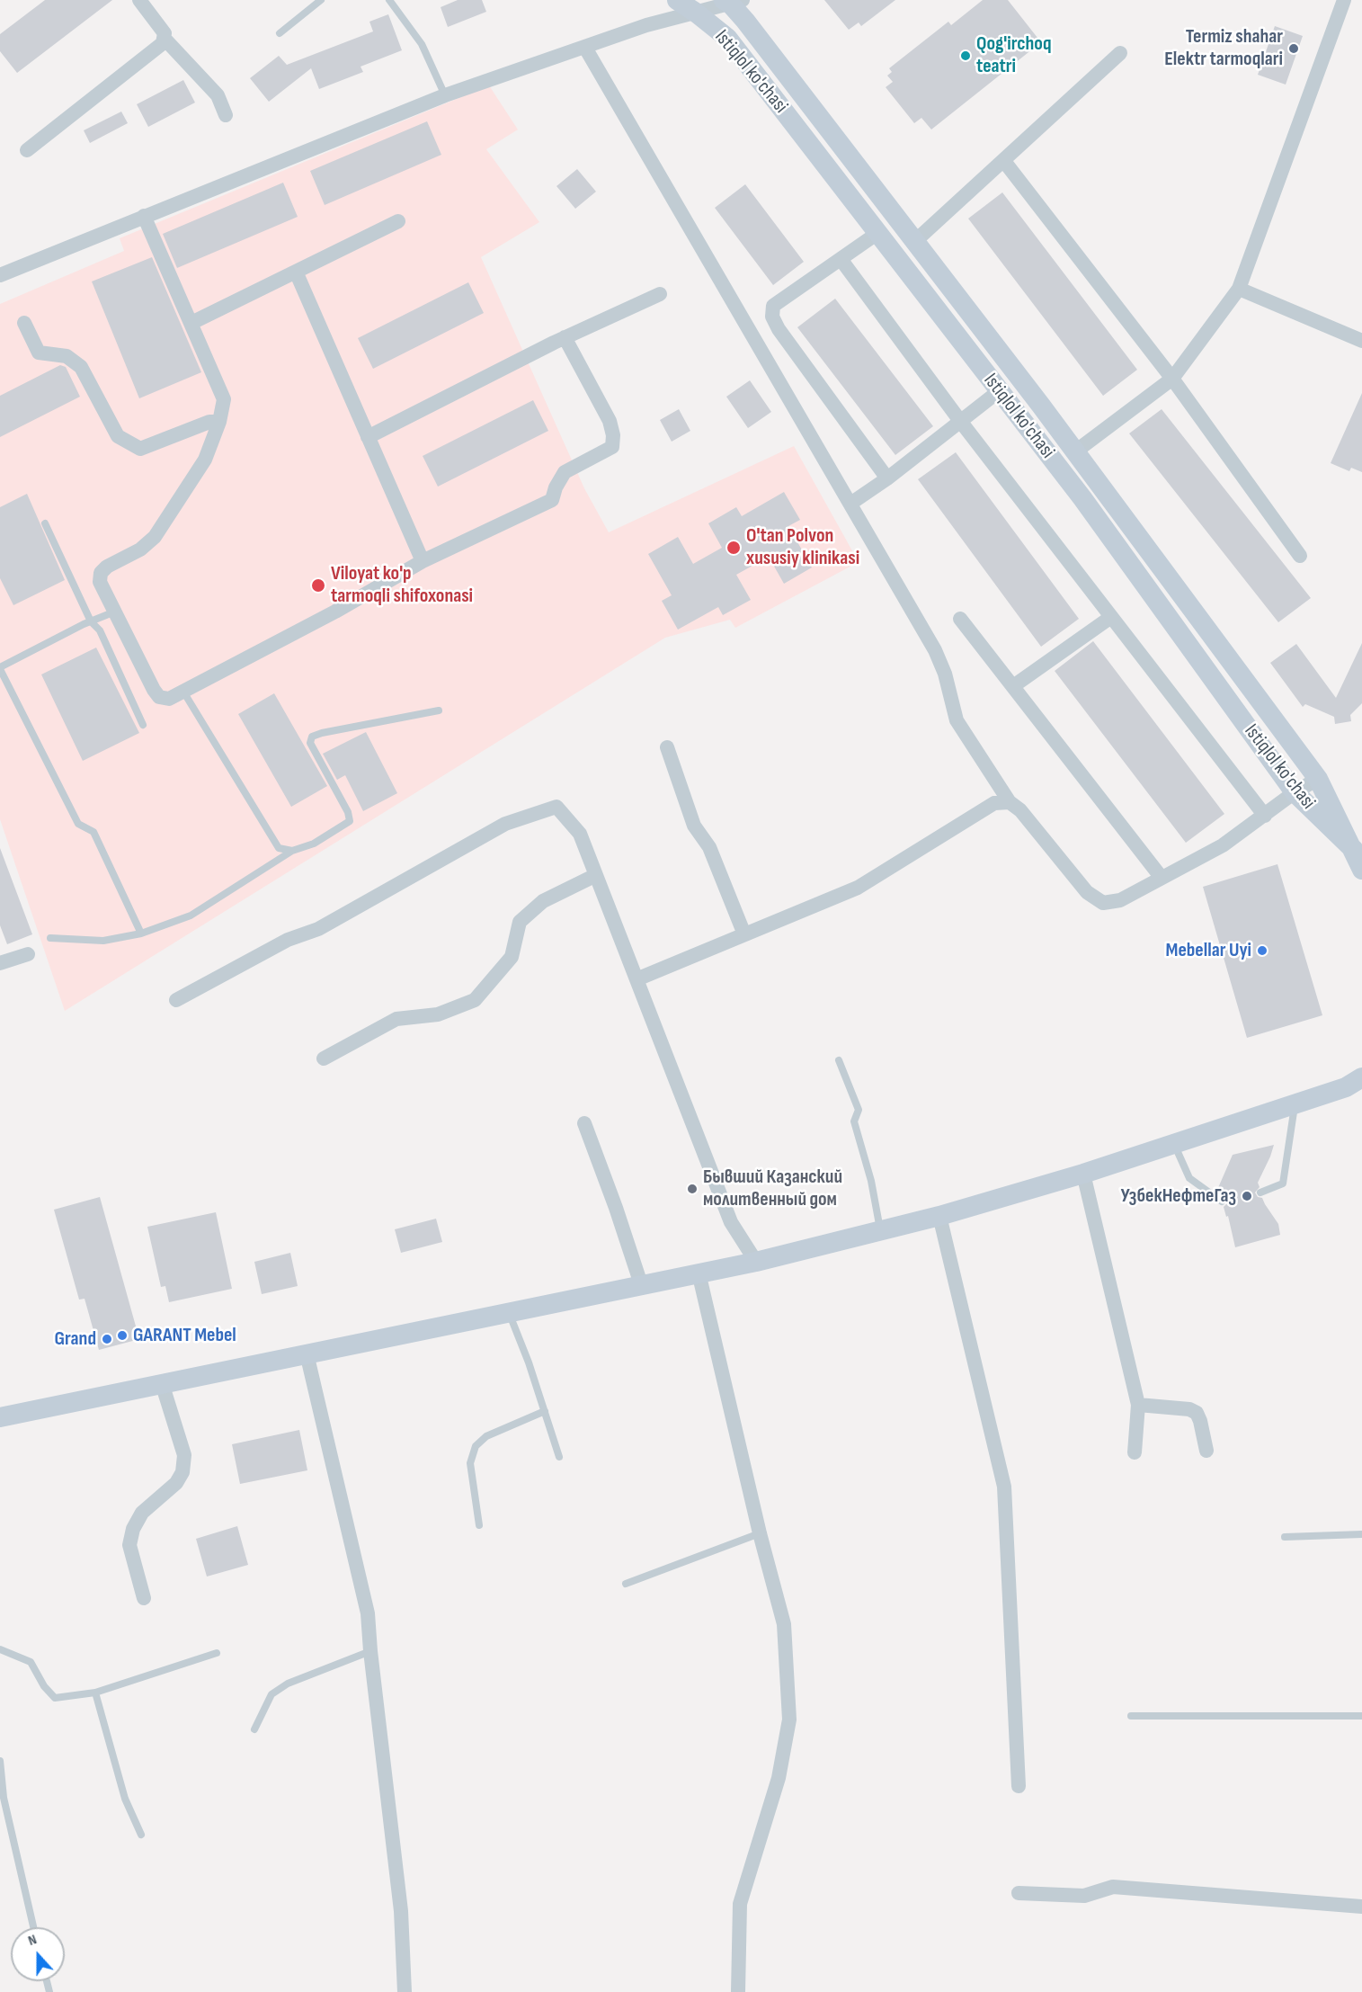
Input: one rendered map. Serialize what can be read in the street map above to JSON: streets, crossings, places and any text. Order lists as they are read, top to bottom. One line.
{"streets":{"main road":["Istiqlol ko'chasi"]},"places":["Termiz shahar Elektr tarmoqlari","Qog'irchoq teatri","O'tan Polvon xususiy klinikasi","Viloyat ko'p tarmoqli shifoxonasi","Mebellar Uyi","Бывший Казанский молитвенный дом","УзбекНефтеГаз","GARANT Mebel","Grand"],"north":"top"}
